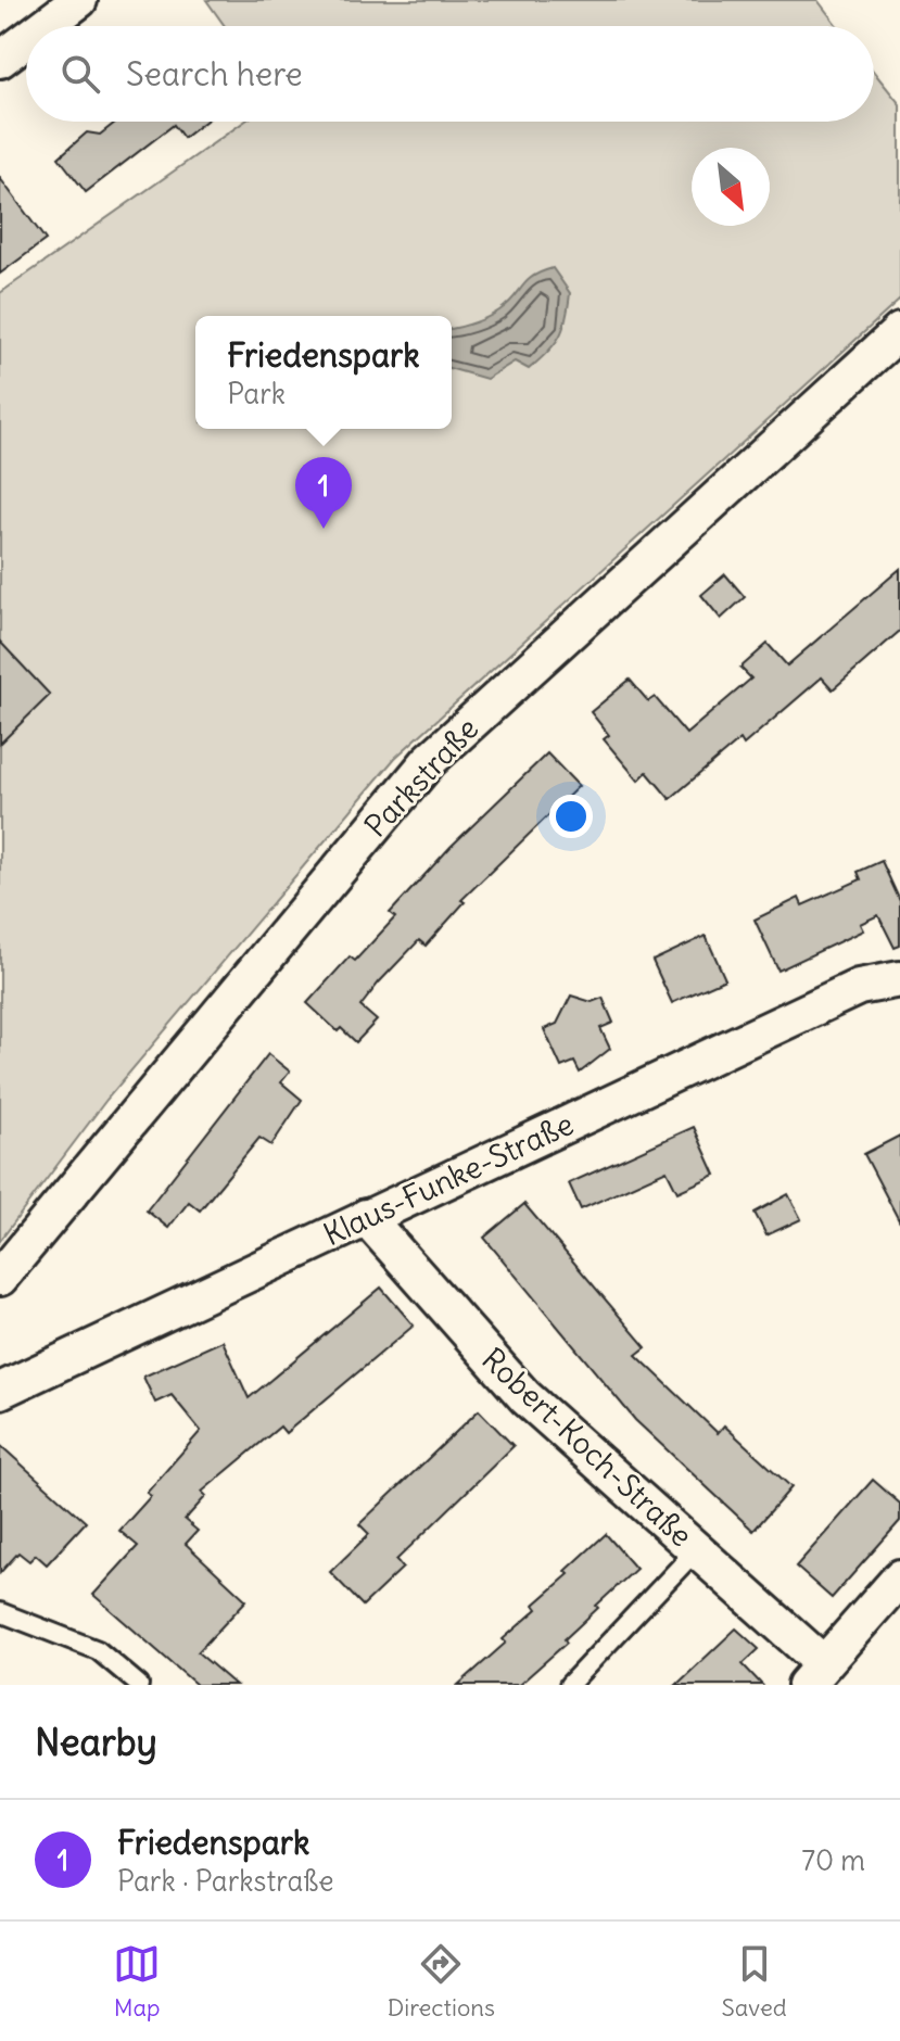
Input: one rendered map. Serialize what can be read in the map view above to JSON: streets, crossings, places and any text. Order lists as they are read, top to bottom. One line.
{"streets":{"street":["Parkstraße","Klaus-Funke-Straße","Robert-Koch-Straße"]},"crossings":[["Klaus-Funke-Straße","Robert-Koch-Straße"]],"north":"bottom right","page":{"search":"Search here","popup":["Friedenspark","Park"],"pins":"1","heading":"Nearby","list":[{"mark":"1","name":"Friedenspark","note":"Park · Parkstraße","value":"70 m"}],"nav":["Map","Directions","Saved"]}}
